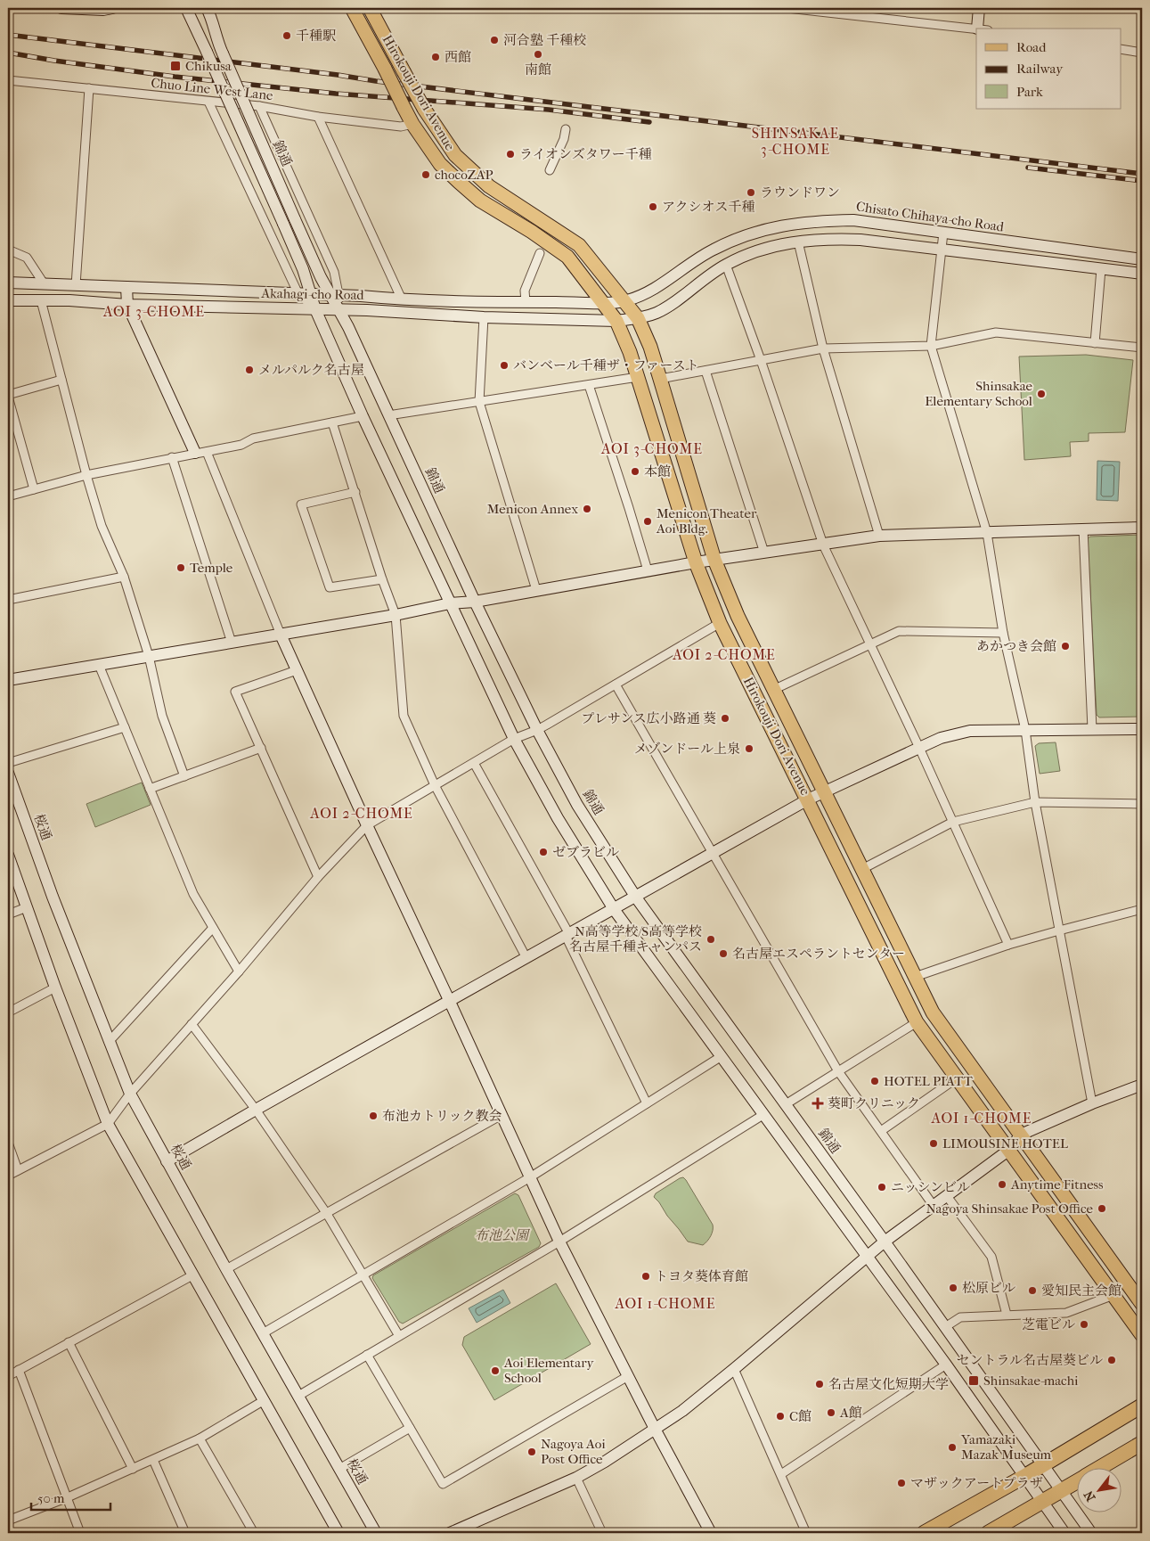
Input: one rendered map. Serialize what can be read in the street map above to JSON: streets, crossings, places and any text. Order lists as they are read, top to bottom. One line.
{"streets":{"main road":["Hirokouji Dori Avenue"],"street":["Chuo Line West Lane","錦通","Chisato Chihaya-cho Road","Akahagi-cho Road","桜通"]},"crossings":[["Chuo Line West Lane","Hirokouji Dori Avenue"],["Hirokouji Dori Avenue","Chisato Chihaya-cho Road"],["Hirokouji Dori Avenue","Akahagi-cho Road"],["錦通","Akahagi-cho Road"],["Chisato Chihaya-cho Road","Akahagi-cho Road"]],"districts":["SHINSAKAE 3-CHOME","AOI 3-CHOME","AOI 3-CHOME","AOI 2-CHOME","AOI 2-CHOME","AOI 1-CHOME","AOI 1-CHOME"],"parks":["布池公園"],"places":{"other":["千種駅","河合塾 千種校","南館","西館","ライオンズタワー千種","chocoZAP","ラウンドワン","アクシオス千種","バンベール千種ザ・ファースト","メルパルク名古屋","Shinsakae Elementary School","本館","Menicon Annex","Menicon Theater Aoi Bldg.","Temple","あかつき会館","プレサンス広小路通 葵","メゾンドール上泉","ゼブラビル","N高等学校/S高等学校 名古屋千種キャンパス","名古屋エスペラントセンター","HOTEL PIATT","布池カトリック教会","LIMOUSINE HOTEL","Anytime Fitness","ニッシンビル","Nagoya Shinsakae Post Office","トヨタ葵体育館","松原ビル","愛知民主会館","芝電ビル","セントラル名古屋葵ビル","Aoi Elementary School","名古屋文化短期大学","A館","C館","Yamazaki Mazak Museum","Nagoya Aoi Post Office","マザックアートプラザ"],"transit":["Chikusa","Shinsakae-machi"],"health":["葵町クリニック"]},"legend":["Road","Railway","Park"],"scale_bar":"50 m","north":"bottom left"}
